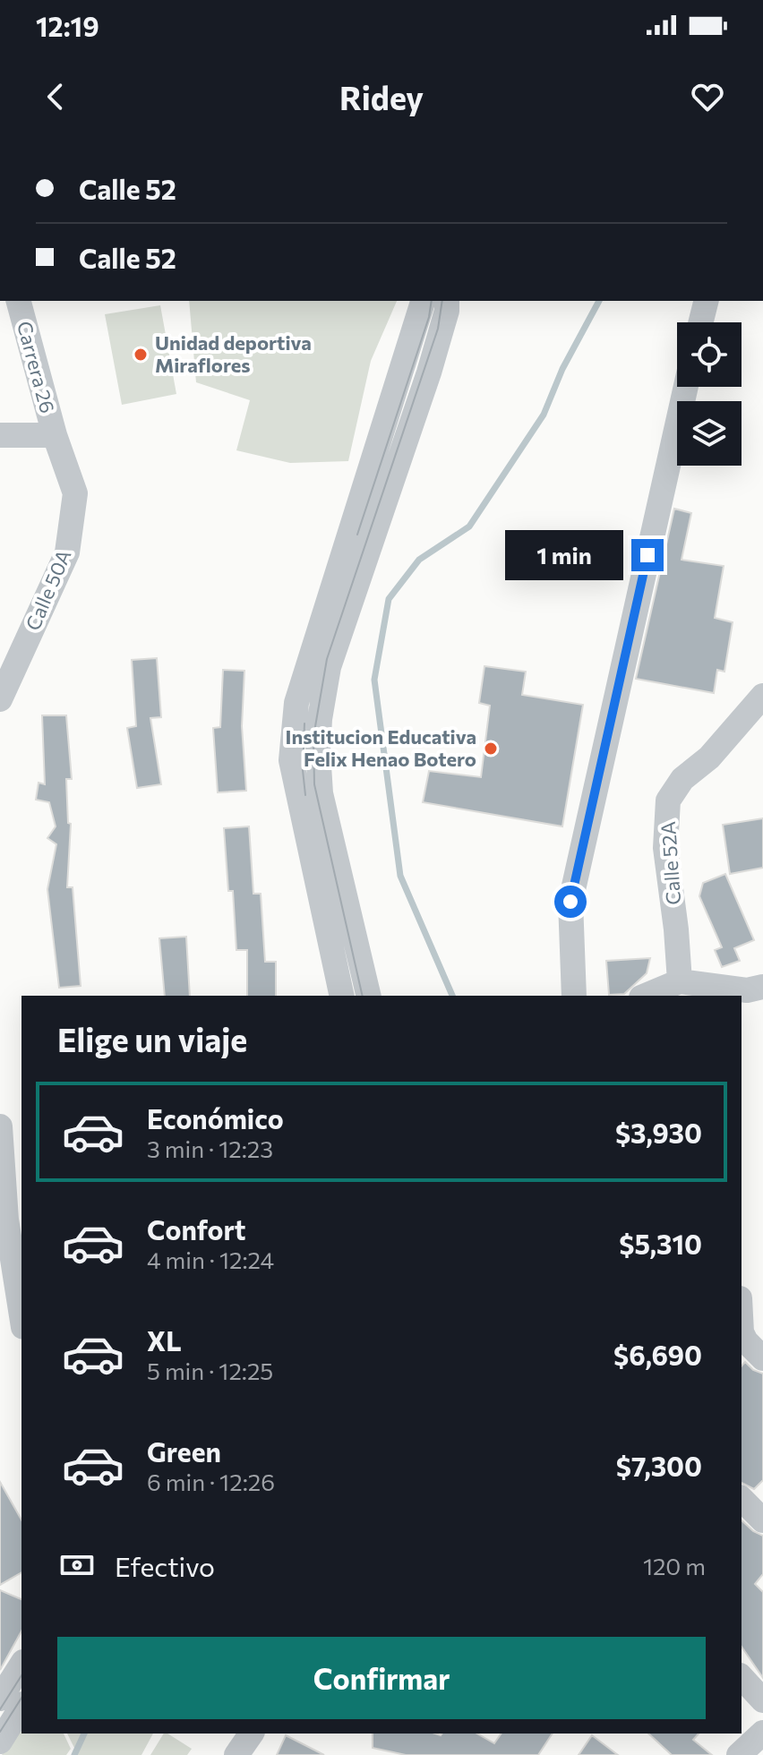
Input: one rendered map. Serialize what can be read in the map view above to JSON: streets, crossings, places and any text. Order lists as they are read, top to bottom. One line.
{"streets":{"street":["Carrera 26","Calle 50A","Calle 52A"]},"crossings":[["Carrera 26","Calle 50A"]],"places":["Unidad deportiva Miraflores","Institucion Educativa Felix Henao Botero"],"page":{"status":"12:19","header":"Ridey","banner":["Calle 52","Calle 52"],"bubble":"1 min","heading":"Elige un viaje","list":[{"name":"Económico","note":"3 min · 12:23","value":"$3,930"},{"name":"Confort","note":"4 min · 12:24","value":"$5,310"},{"name":"XL","note":"5 min · 12:25","value":"$6,690"},{"name":"Green","note":"6 min · 12:26","value":"$7,300"}],"pay":["Efectivo","120 m"],"buttons":"Confirmar"}}
